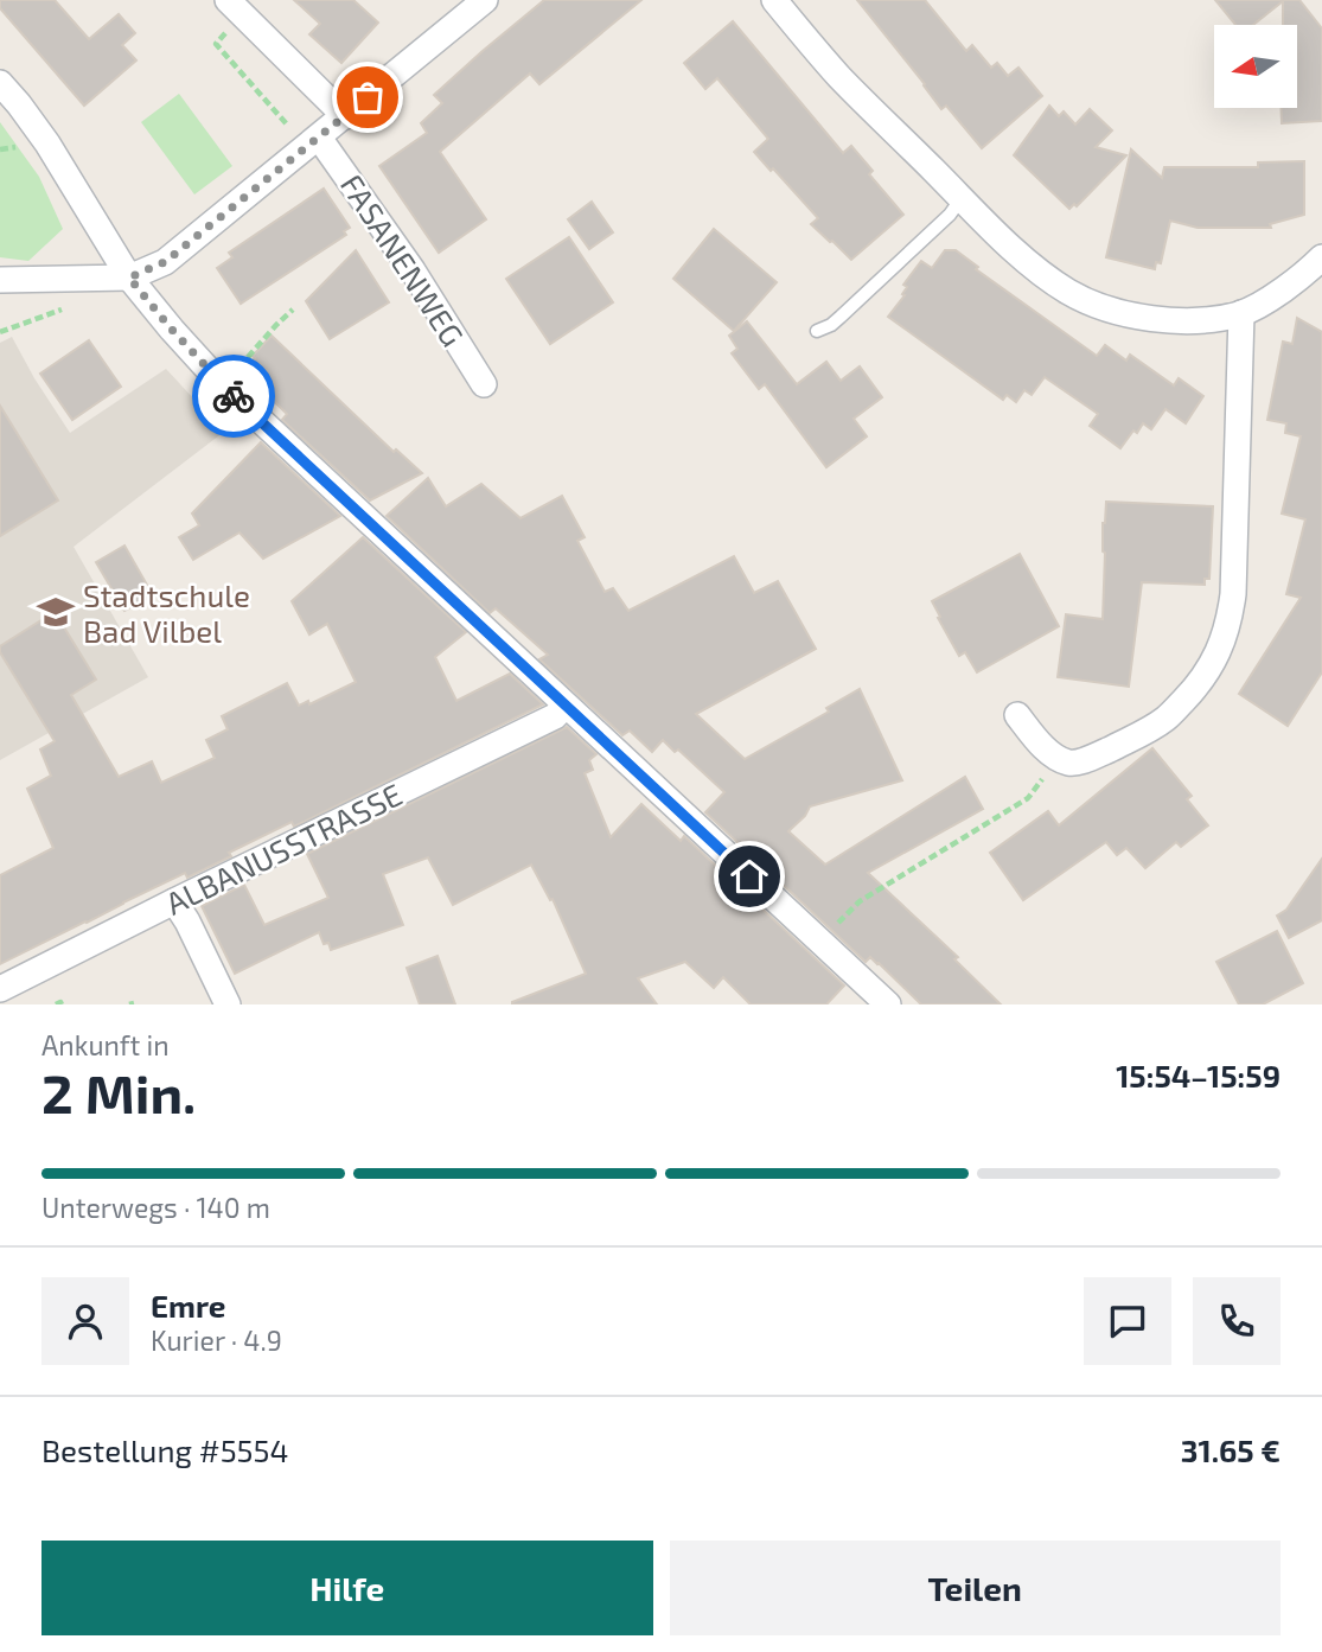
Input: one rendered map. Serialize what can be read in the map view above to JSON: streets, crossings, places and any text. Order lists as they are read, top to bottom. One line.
{"streets":{"street":["FASANENWEG","ALBANUSSTRASSE"]},"places":{"school or university":["Stadtschule Bad Vilbel"]},"north":"left","page":{"heading":["2 Min.","Ankunft in","15:54–15:59"],"panel":["Emre","Kurier · 4.9","Bestellung #5554","31.65 €"],"bar":"Unterwegs · 140 m","buttons":["Hilfe","Teilen"]}}
